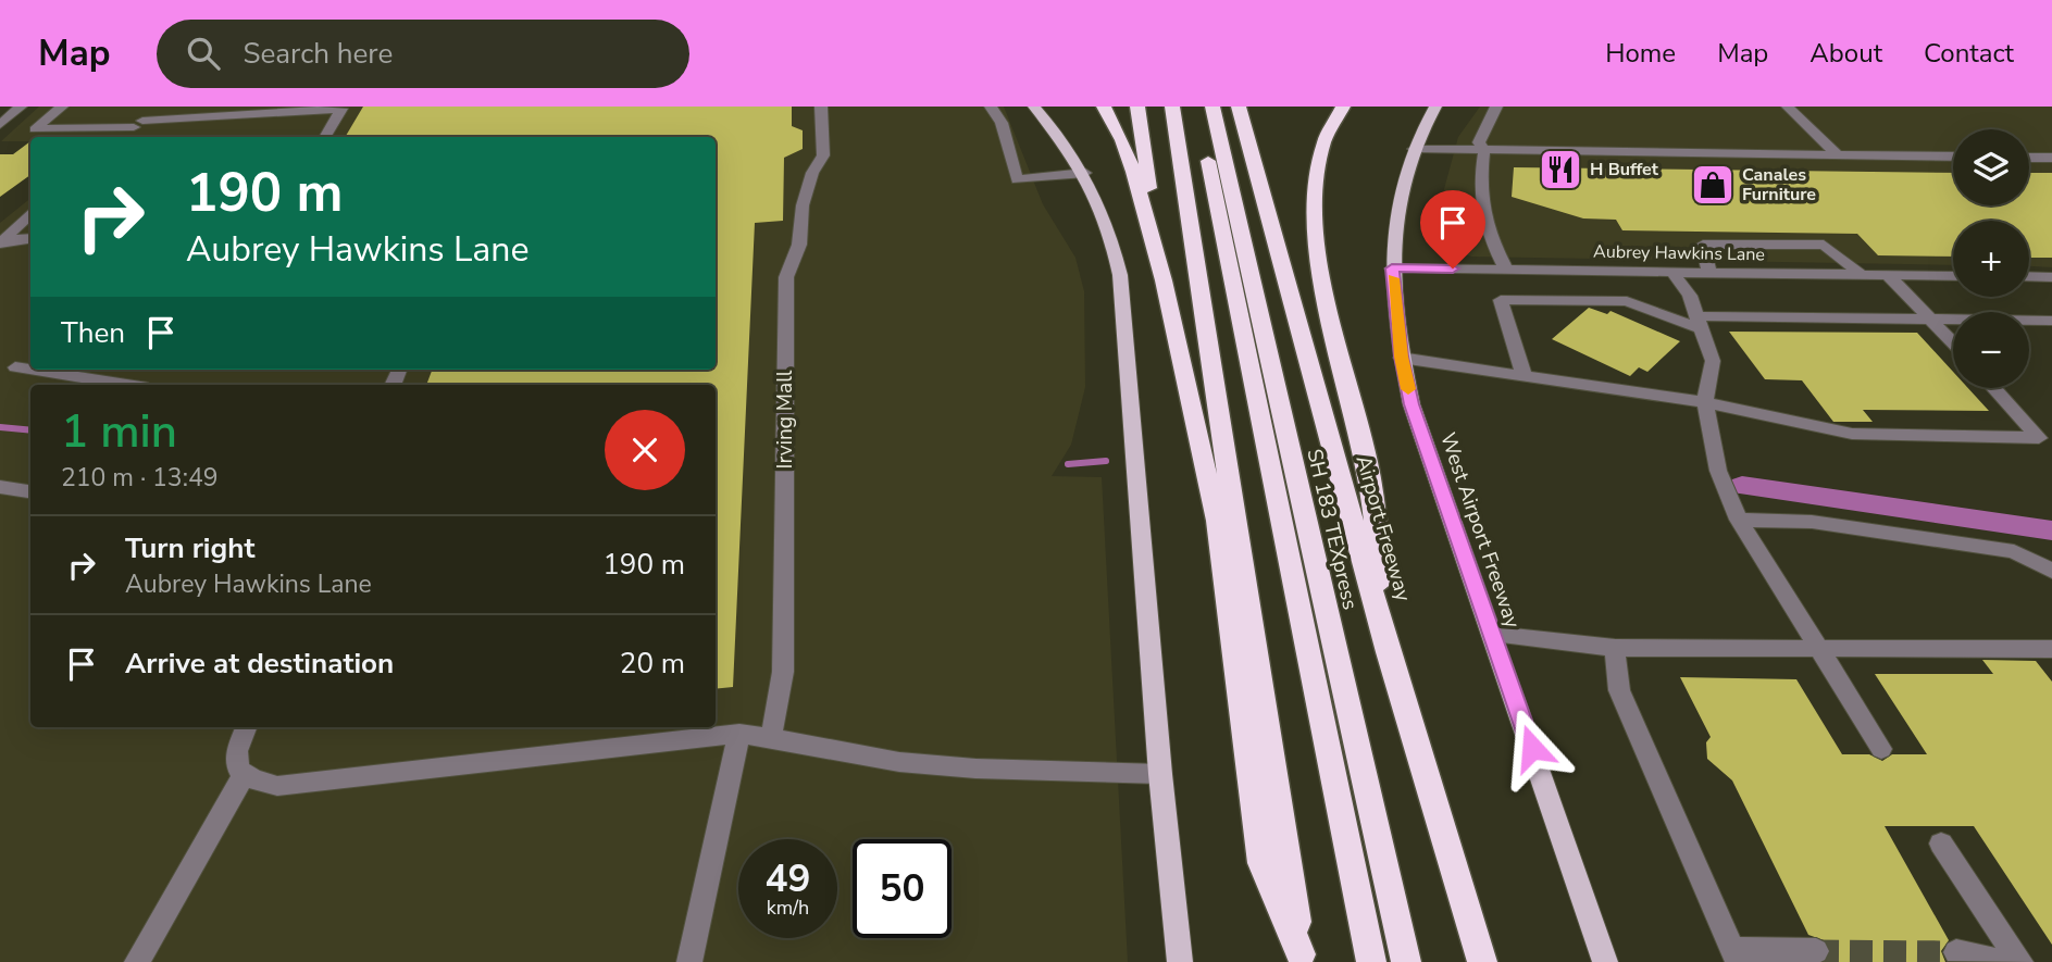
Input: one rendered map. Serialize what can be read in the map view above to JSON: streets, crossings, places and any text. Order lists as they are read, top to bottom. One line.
{"streets":{"highway":["Airport Freeway","SH 183 TEXpress"],"main road":["West Airport Freeway"],"street":["Aubrey Hawkins Lane","Irving Mall"]},"crossings":[["Aubrey Hawkins Lane","West Airport Freeway"]],"places":{"restaurant":["H Buffet"],"shop":["Canales Furniture"]},"page":{"header":"Map","search":"Search here","nav":["Home","Map","About","Contact"],"map_buttons":["+","−"],"turn":["190 m","Aubrey Hawkins Lane"],"then":"Then","heading":["1 min","210 m · 13:49"],"list":[{"name":"Turn right","note":"Aubrey Hawkins Lane","value":"190 m"},{"name":"Arrive at destination","value":"20 m"}],"speed":"49 km/h","limit":"50"}}
